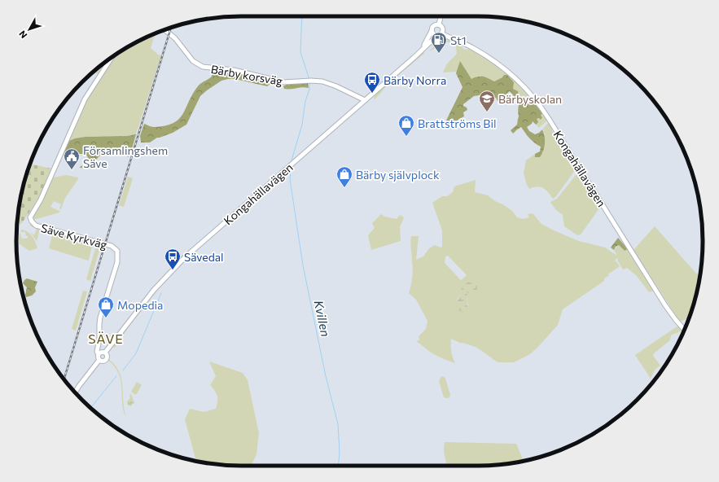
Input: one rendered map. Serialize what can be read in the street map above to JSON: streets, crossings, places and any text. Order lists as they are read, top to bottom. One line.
{"streets":{"street":["Bärby korsväg","Kongahällavägen","Säve Kyrkväg"]},"crossings":[["Bärby korsväg","Kongahällavägen"],["Kongahällavägen","Säve Kyrkväg"]],"districts":["SÄVE"],"water":["Kvillen"],"places":{"fuel station":["St1"],"bus stop":["Bärby Norra","Sävedal"],"school or university":["Bärbyskolan"],"shop":["Brattströms Bil","Bärby självplock","Mopedia"],"public building":["Församlingshem Säve"]},"north":"bottom left"}
